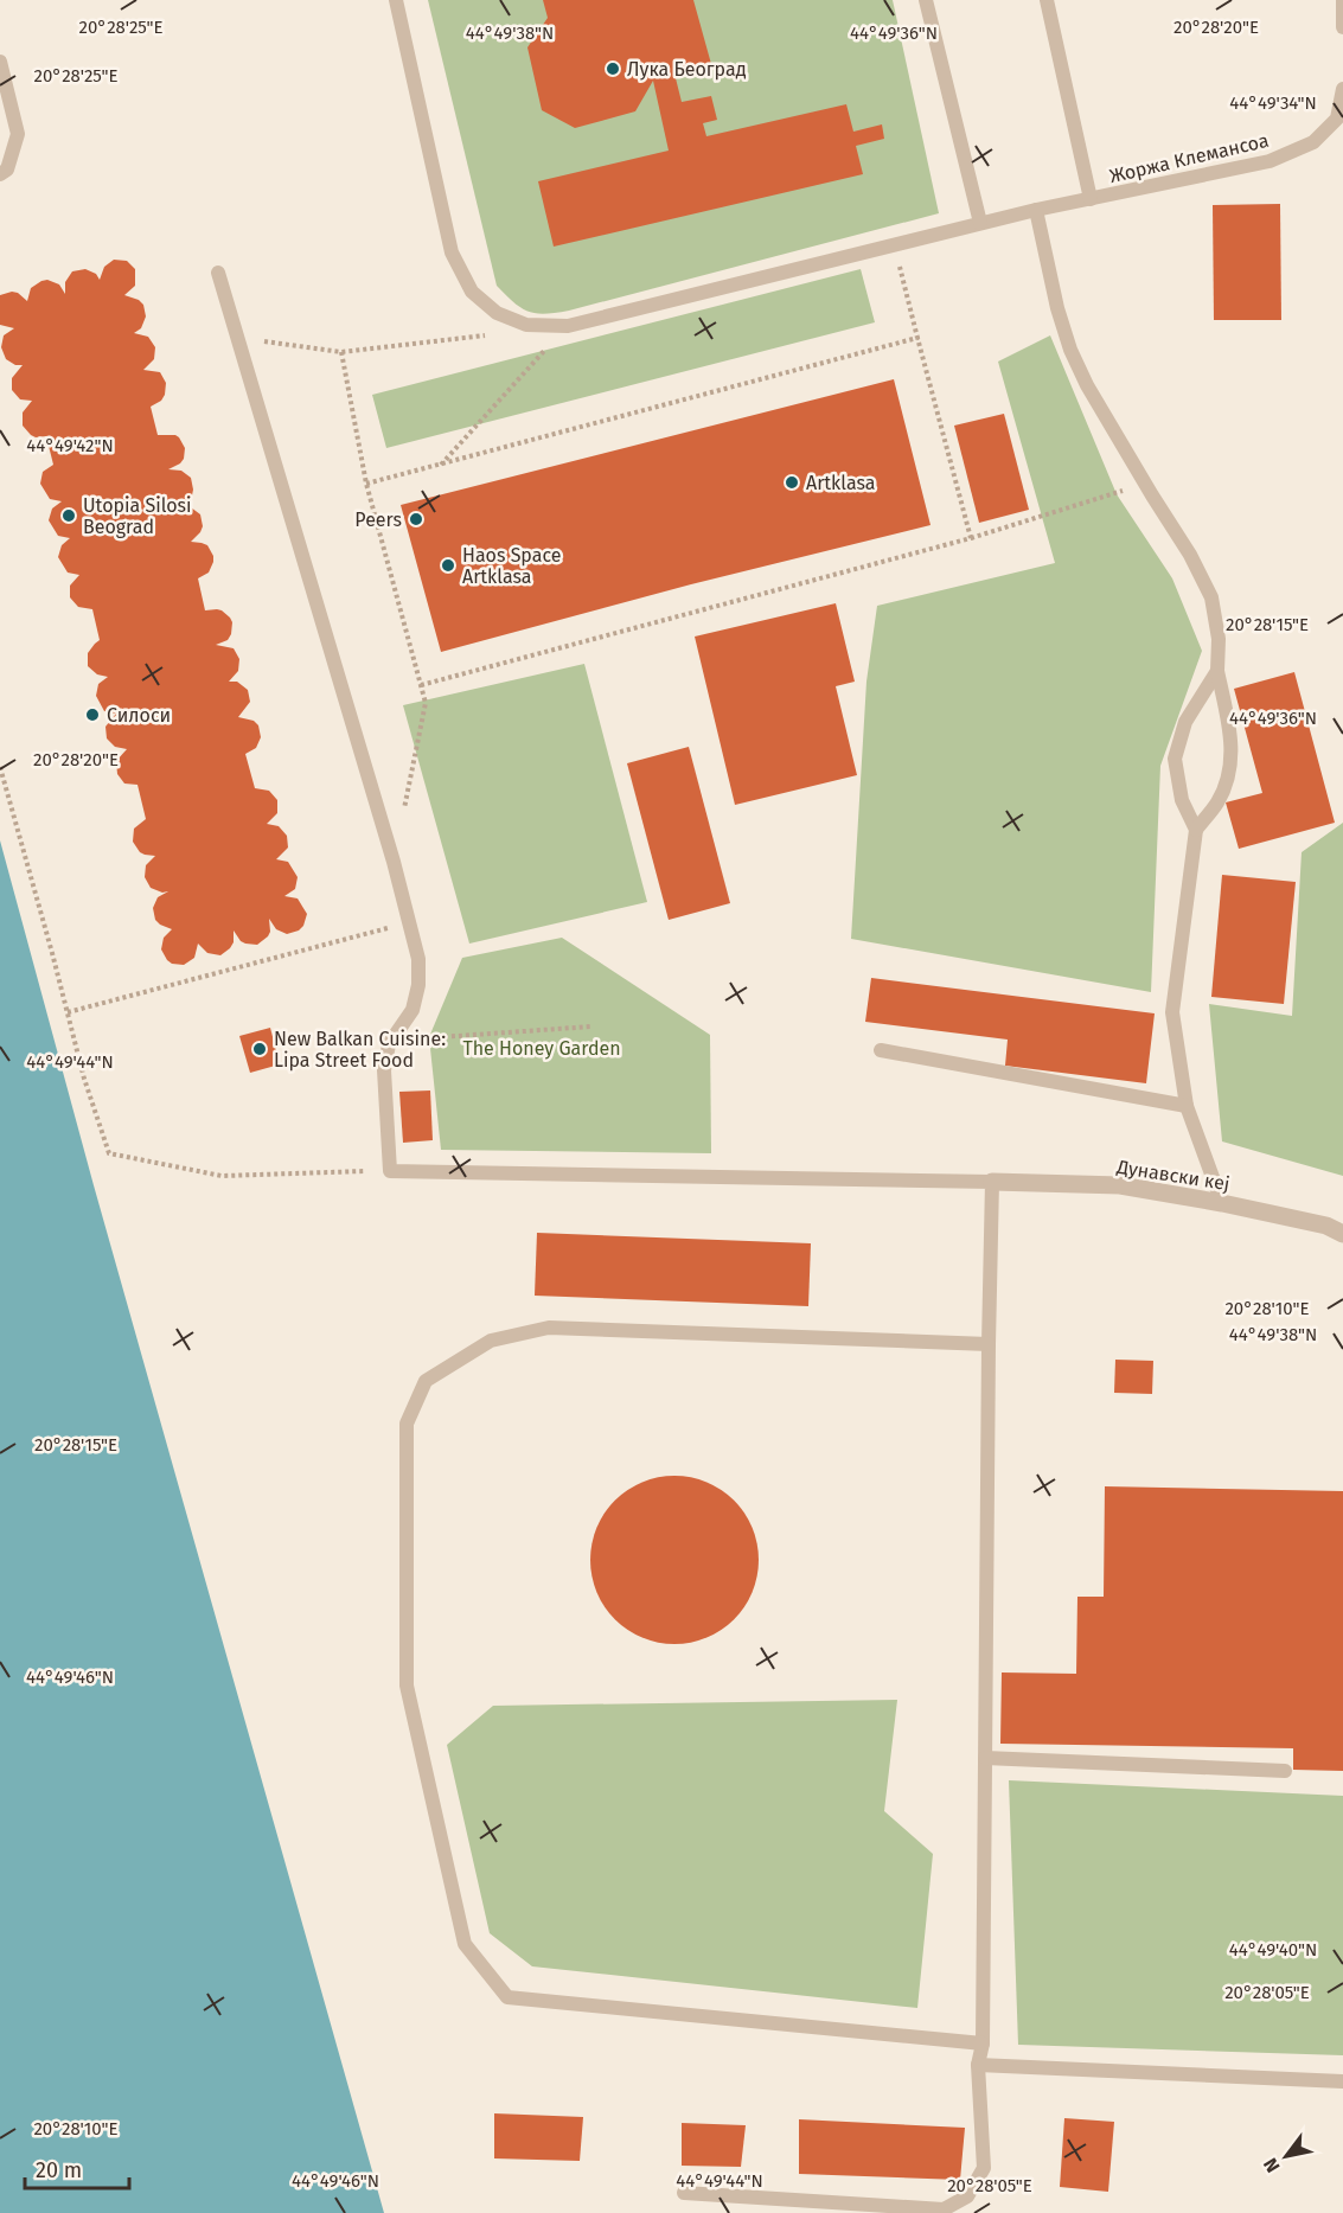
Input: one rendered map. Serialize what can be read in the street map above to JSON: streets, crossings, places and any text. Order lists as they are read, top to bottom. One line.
{"streets":{"street":["Дунавски кеј"],"lane":["Жоржа Клемансоа"]},"parks":["The Honey Garden"],"places":["Лука Београд","Artklasa","Utopia Silosi Beograd","Peers","Haos Space Artklasa","Силоси","New Balkan Cuisine: Lipa Street Food"],"scale_bar":"20 m","north":"bottom left","coordinates":["20°28'20\"E","20°28'25\"E","44°49'38\"N","44°49'36\"N","44°49'34\"N","44°49'42\"N","20°28'15\"E","44°49'44\"N","20°28'10\"E","44°49'46\"N","44°49'40\"N","20°28'05\"E"]}
